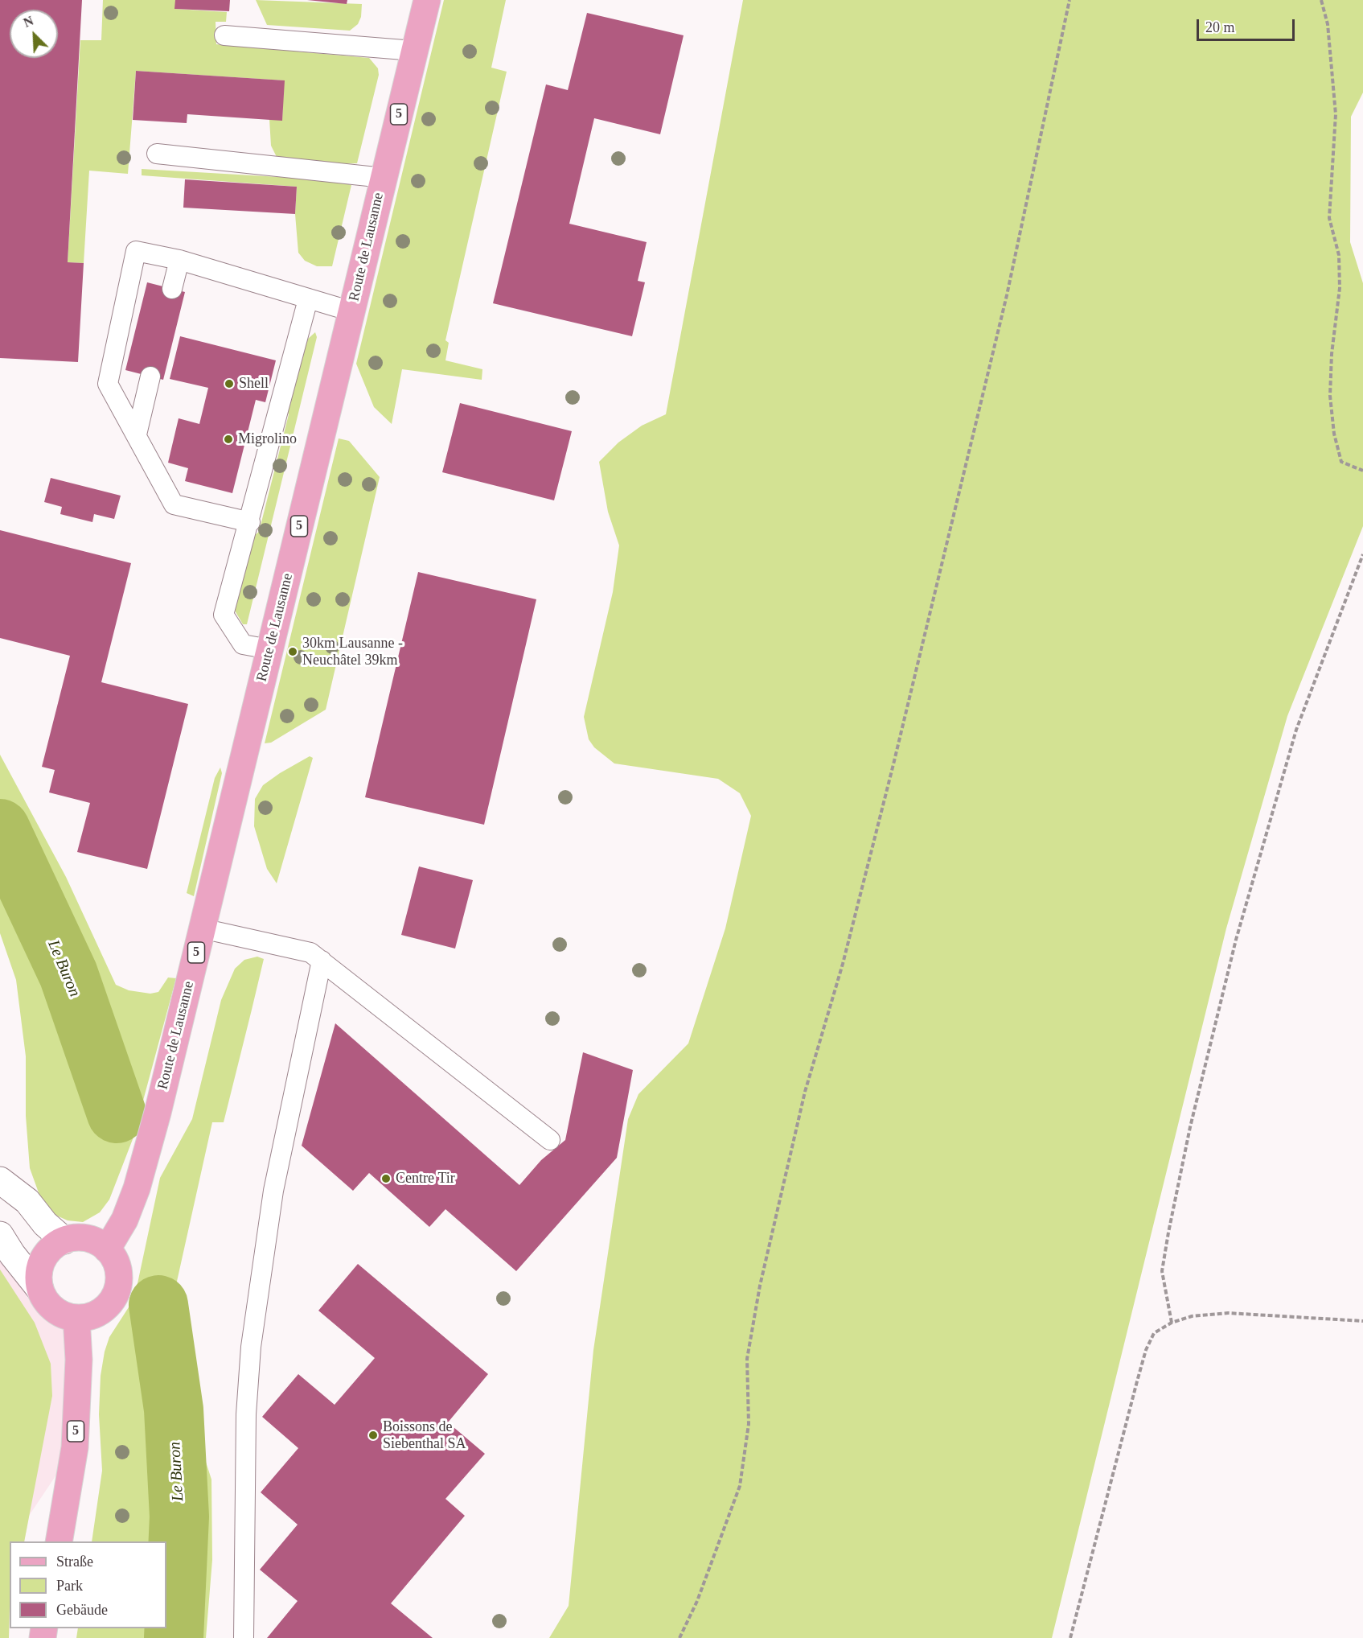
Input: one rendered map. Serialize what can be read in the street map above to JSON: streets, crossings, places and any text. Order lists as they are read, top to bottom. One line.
{"streets":{"main road":["5","Route de Lausanne"]},"crossings":[["5","Route de Lausanne"]],"water":["Le Buron"],"places":["Shell","Migrolino","30km Lausanne - Neuchâtel 39km","Centre Tir","Boissons de Siebenthal SA"],"legend":["Straße","Park","Gebäude"],"scale_bar":"20 m","north":"top left"}
